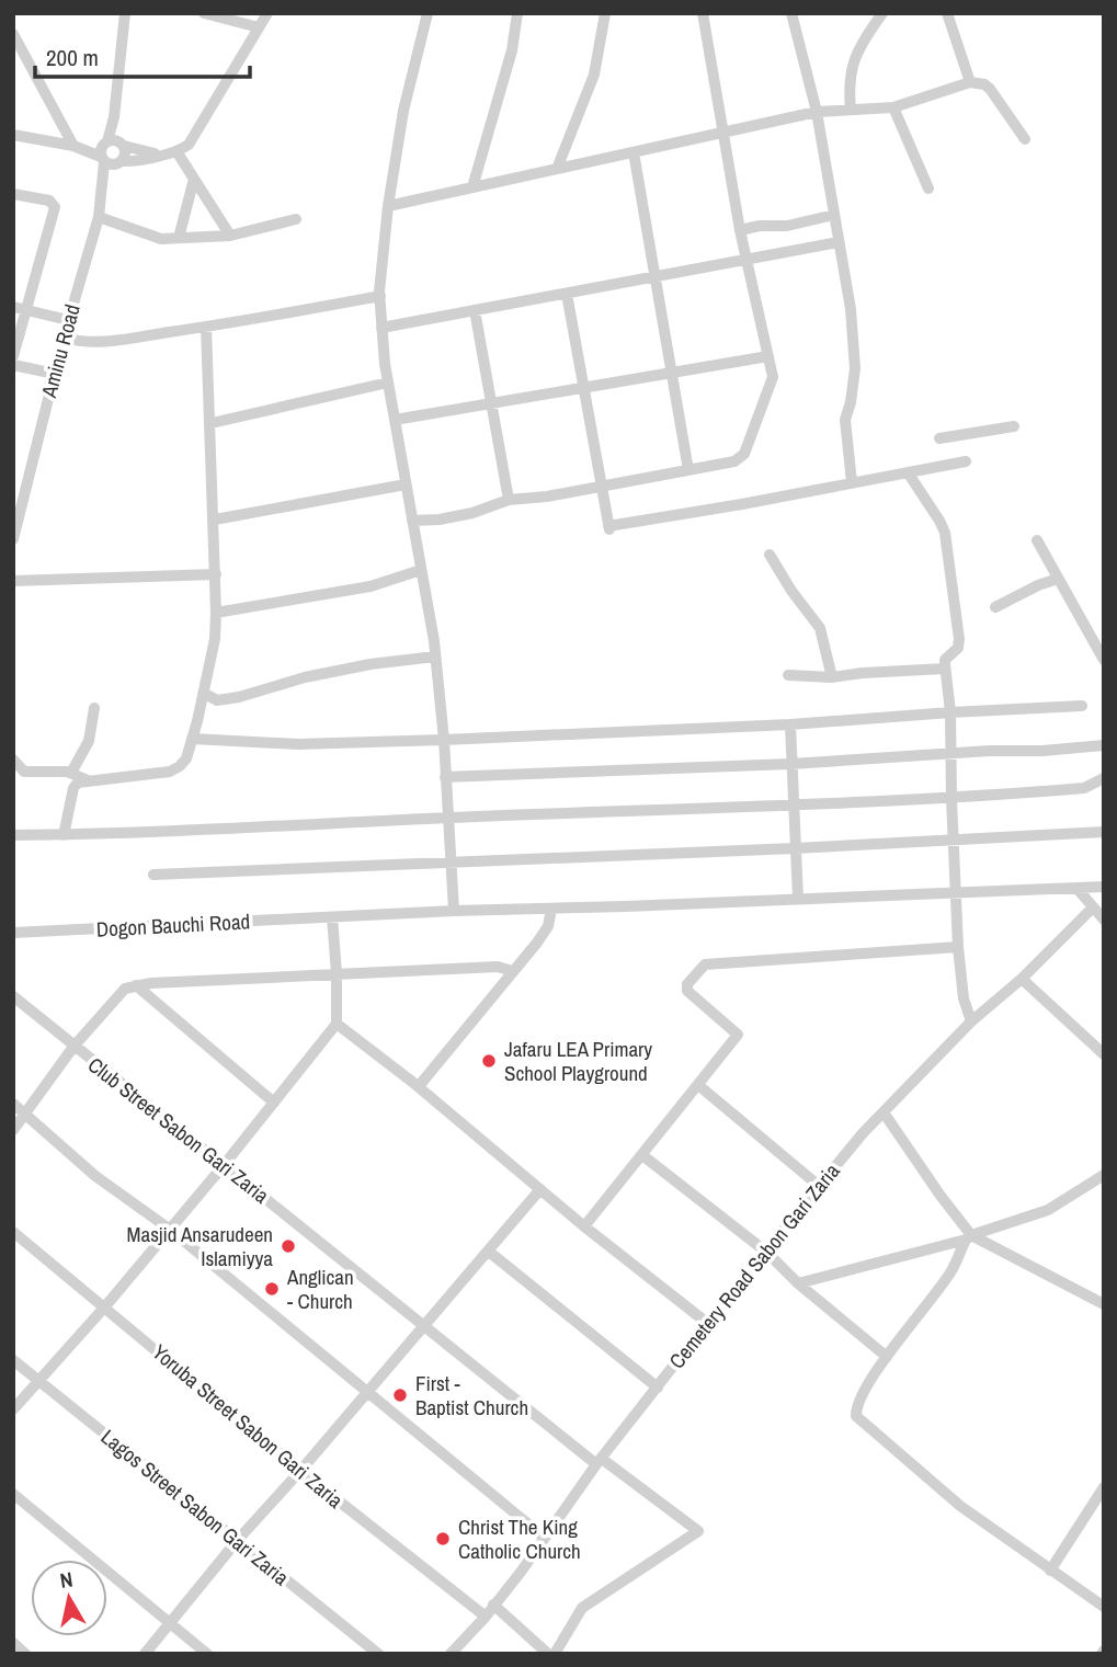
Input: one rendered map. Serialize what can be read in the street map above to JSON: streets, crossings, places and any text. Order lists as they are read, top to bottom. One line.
{"streets":{"street":["Aminu Road","Dogon Bauchi Road","Club Street Sabon Gari Zaria","Cemetery Road Sabon Gari Zaria","Yoruba Street Sabon Gari Zaria","Lagos Street Sabon Gari Zaria"]},"crossings":[["Club Street Sabon Gari Zaria","Cemetery Road Sabon Gari Zaria"],["Cemetery Road Sabon Gari Zaria","Yoruba Street Sabon Gari Zaria"]],"places":["Jafaru LEA Primary School Playground","Masjid Ansarudeen Islamiyya","Anglican - Church","First - Baptist Church","Christ The King Catholic Church"],"scale_bar":"200 m","north":"top"}
